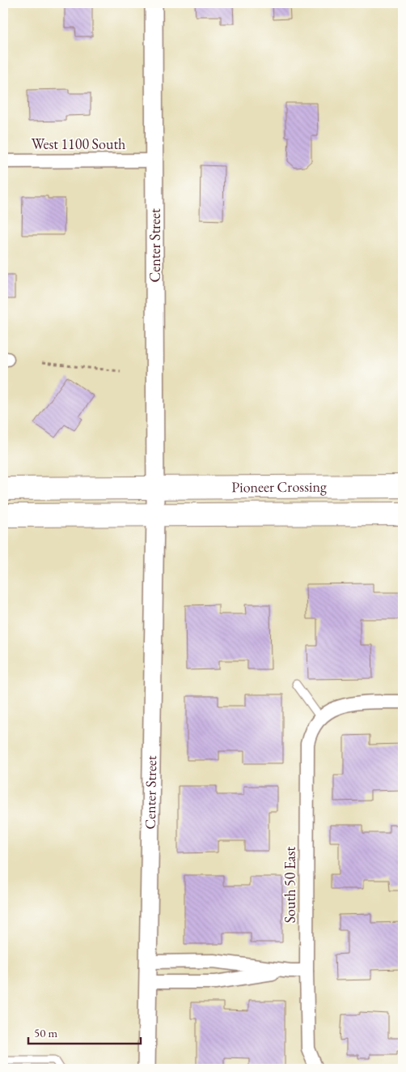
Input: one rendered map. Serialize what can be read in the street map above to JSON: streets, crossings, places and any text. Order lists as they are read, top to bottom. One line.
{"streets":{"highway":["Pioneer Crossing"],"street":["West 1100 South","Center Street","South 50 East"]},"crossings":[["West 1100 South","Center Street"],["Center Street","Pioneer Crossing"]],"scale_bar":"50 m"}
